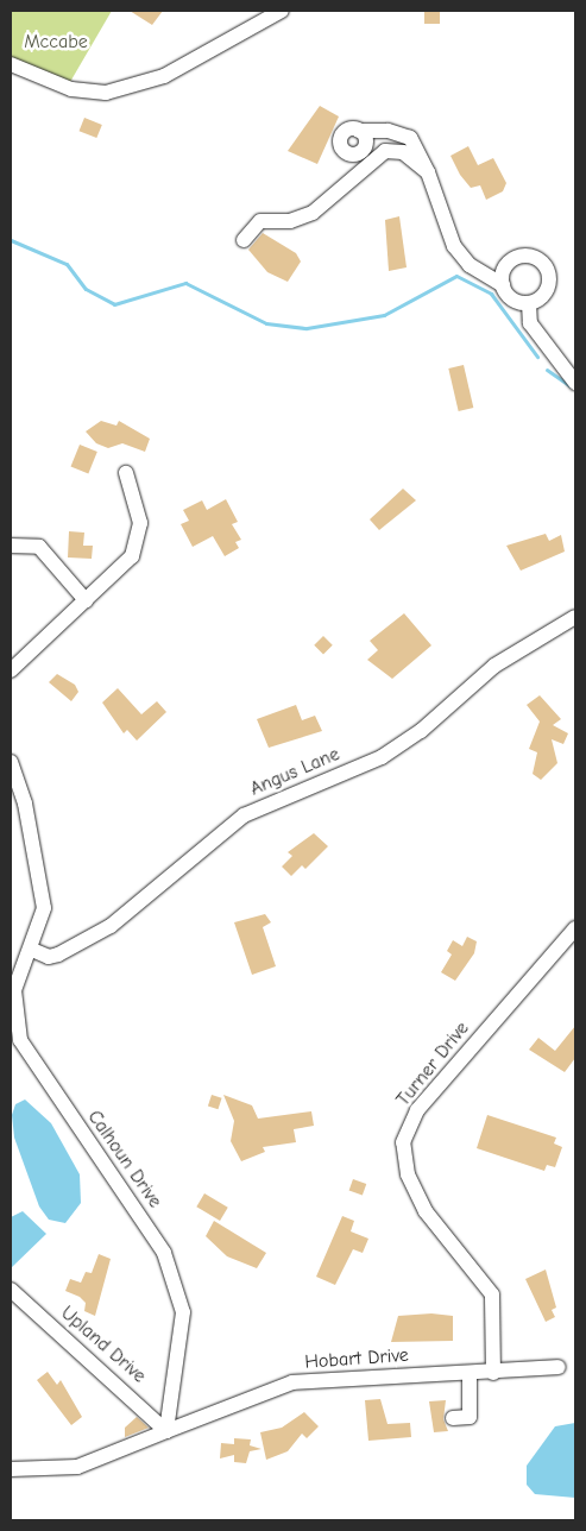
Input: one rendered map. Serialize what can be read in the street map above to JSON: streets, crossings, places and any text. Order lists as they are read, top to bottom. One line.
{"streets":{"street":["Angus Lane","Turner Drive","Calhoun Drive","Upland Drive","Hobart Drive"]},"crossings":[["Angus Lane","Calhoun Drive"],["Turner Drive","Hobart Drive"],["Calhoun Drive","Upland Drive"],["Calhoun Drive","Hobart Drive"],["Upland Drive","Hobart Drive"]],"parks":["Mccabe"]}
